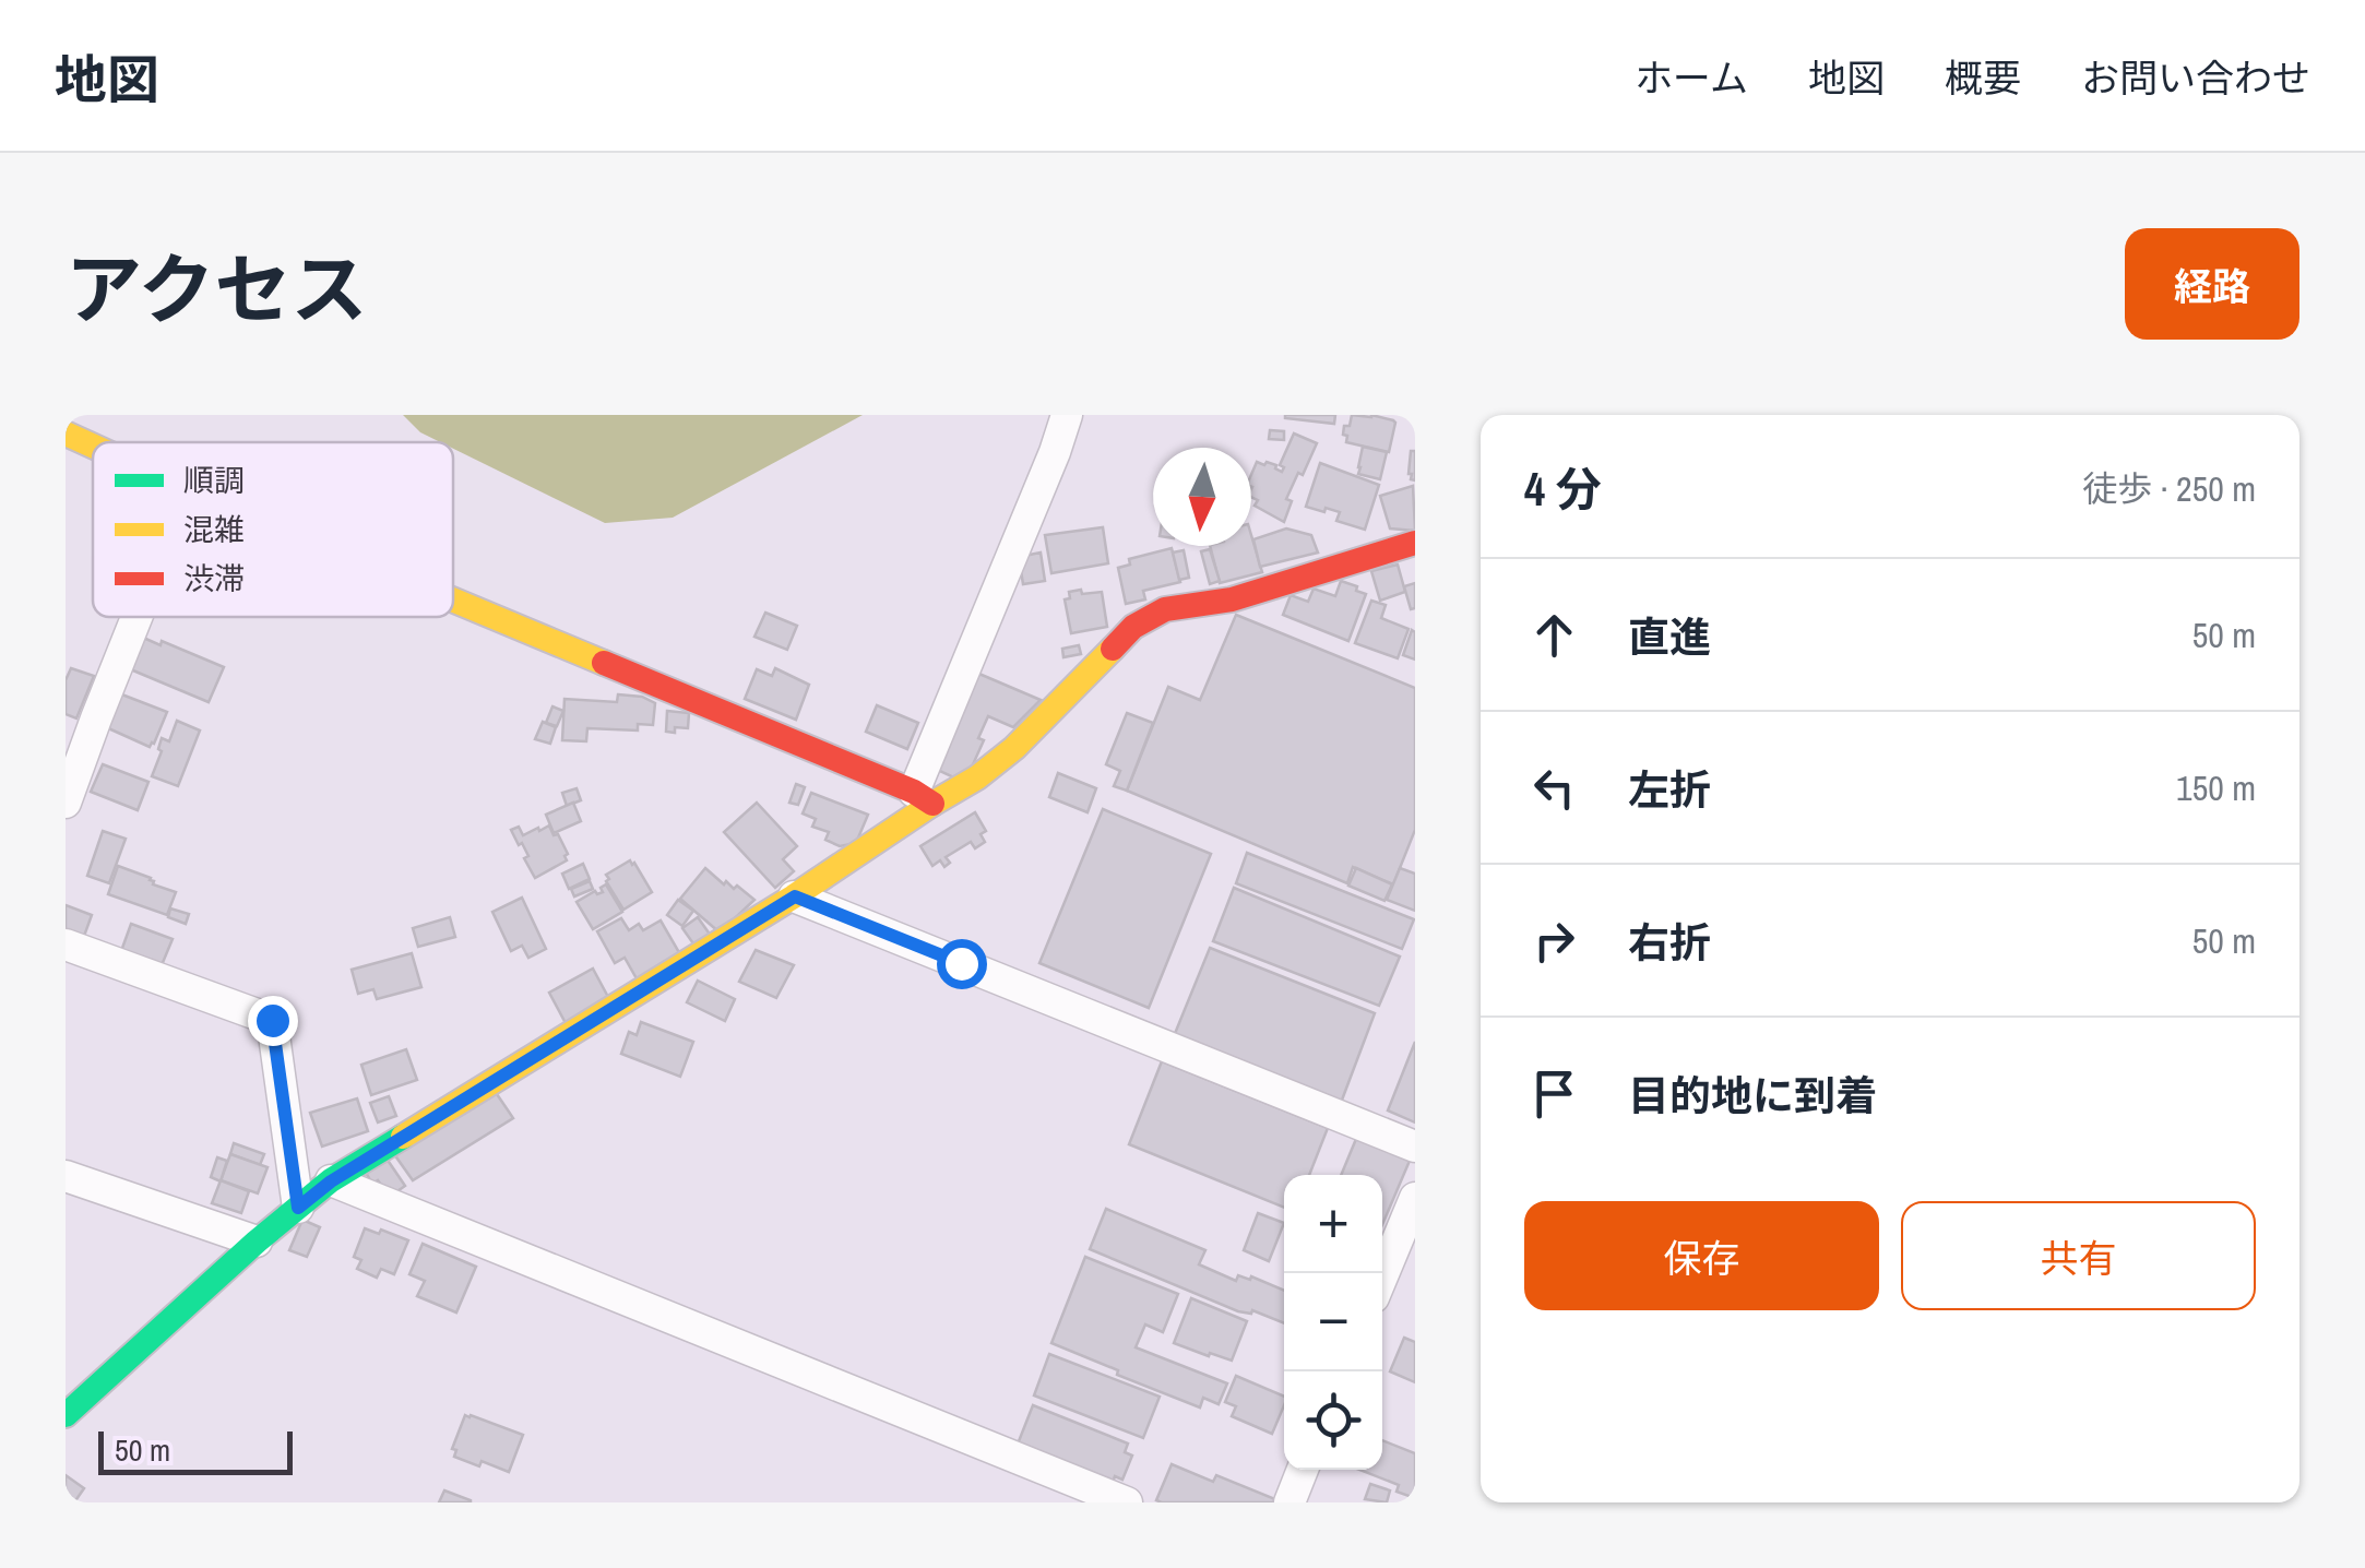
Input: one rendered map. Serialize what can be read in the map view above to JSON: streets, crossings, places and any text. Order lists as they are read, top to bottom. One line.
{"legend":["順調","混雑","渋滞"],"scale_bar":"50 m","north":"bottom","page":{"header":"地図","nav":["ホーム","地図","概要","お問い合わせ"],"title":"アクセス","buttons":["経路",["保存","共有"]],"heading":["4 分","徒歩 · 250 m"],"list":[["直進","50 m"],["左折","150 m"],["右折","50 m"],"目的地に到着"],"map_buttons":["+","−"],"scale":"50 m"}}
